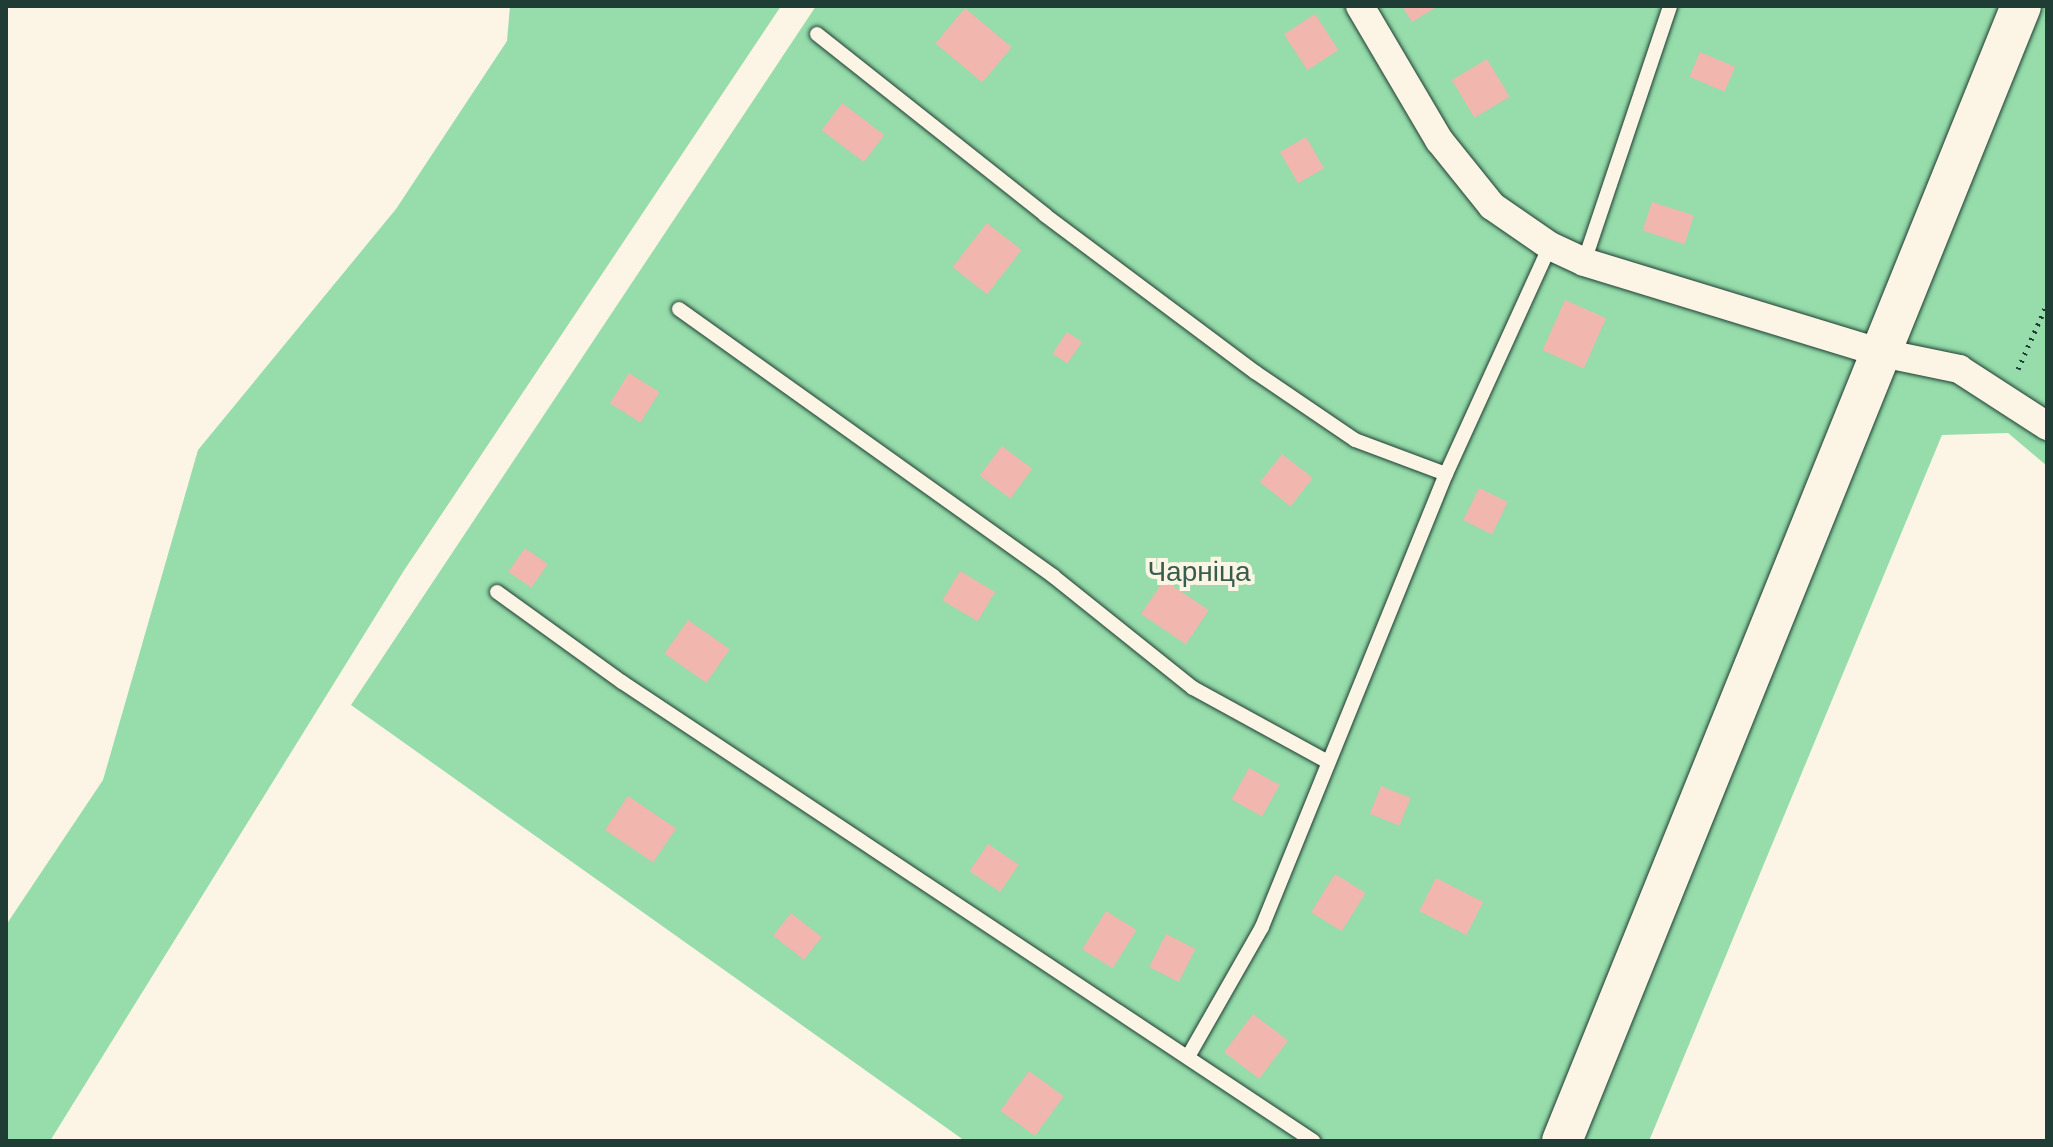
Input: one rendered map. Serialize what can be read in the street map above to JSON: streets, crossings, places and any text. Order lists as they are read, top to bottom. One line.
{"parks":["Чарніца"]}
